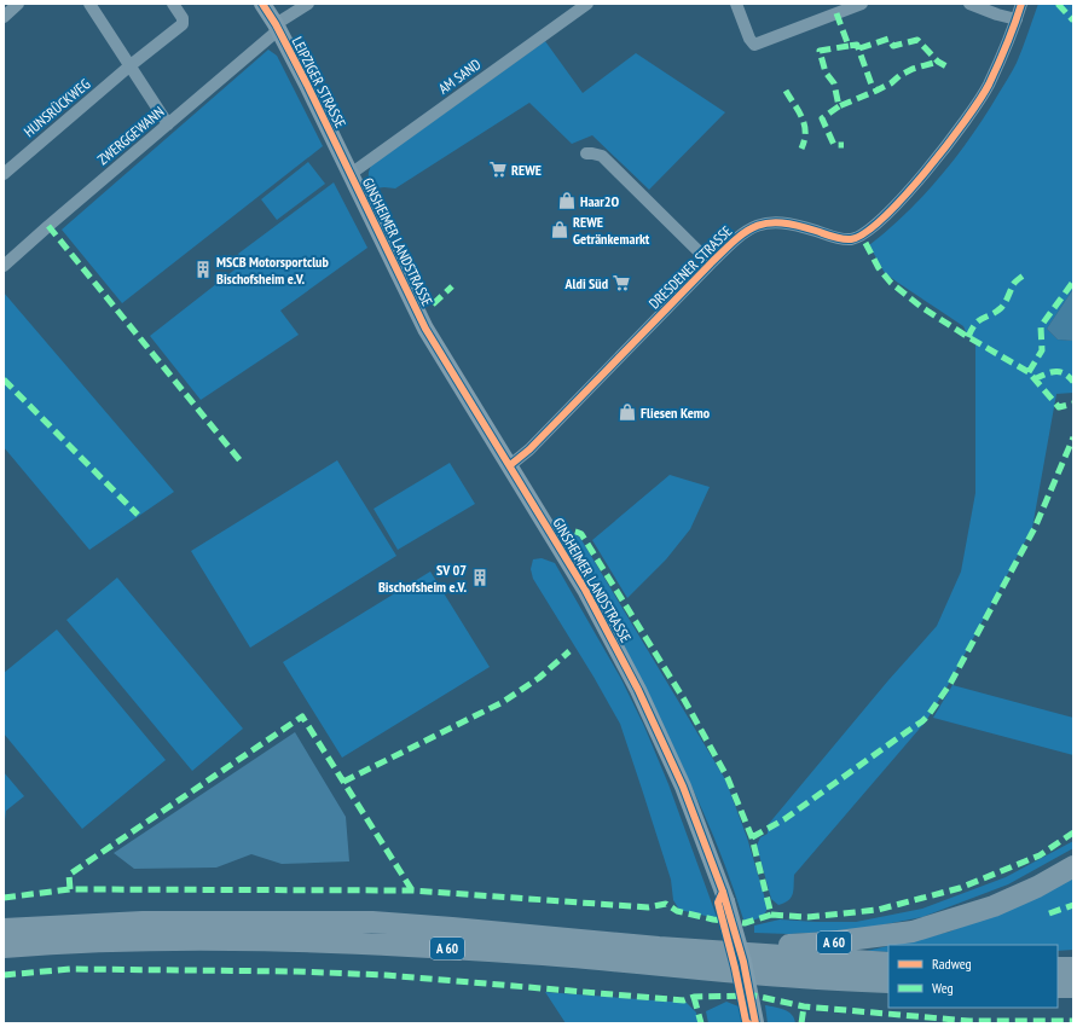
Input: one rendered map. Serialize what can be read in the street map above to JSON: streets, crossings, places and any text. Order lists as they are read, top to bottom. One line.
{"streets":{"highway":["A 60"],"main road":["LEIPZIGER STRASSE","GINSHEIMER LANDSTRASSE"],"street":["AM SAND","HUNSRÜCKWEG","ZWERGGEWANN","DRESDENER STRASSE"]},"crossings":[["AM SAND","LEIPZIGER STRASSE"],["AM SAND","GINSHEIMER LANDSTRASSE"],["LEIPZIGER STRASSE","ZWERGGEWANN"],["LEIPZIGER STRASSE","GINSHEIMER LANDSTRASSE"],["GINSHEIMER LANDSTRASSE","DRESDENER STRASSE"]],"places":{"supermarket":["REWE","Aldi Süd"],"shop":["Haar2O","REWE Getränkemarkt","Fliesen Kemo"],"building":["MSCB Motorsportclub Bischofsheim e.V.","SV 07 Bischofsheim e.V."]},"legend":["Radweg","Weg"]}
